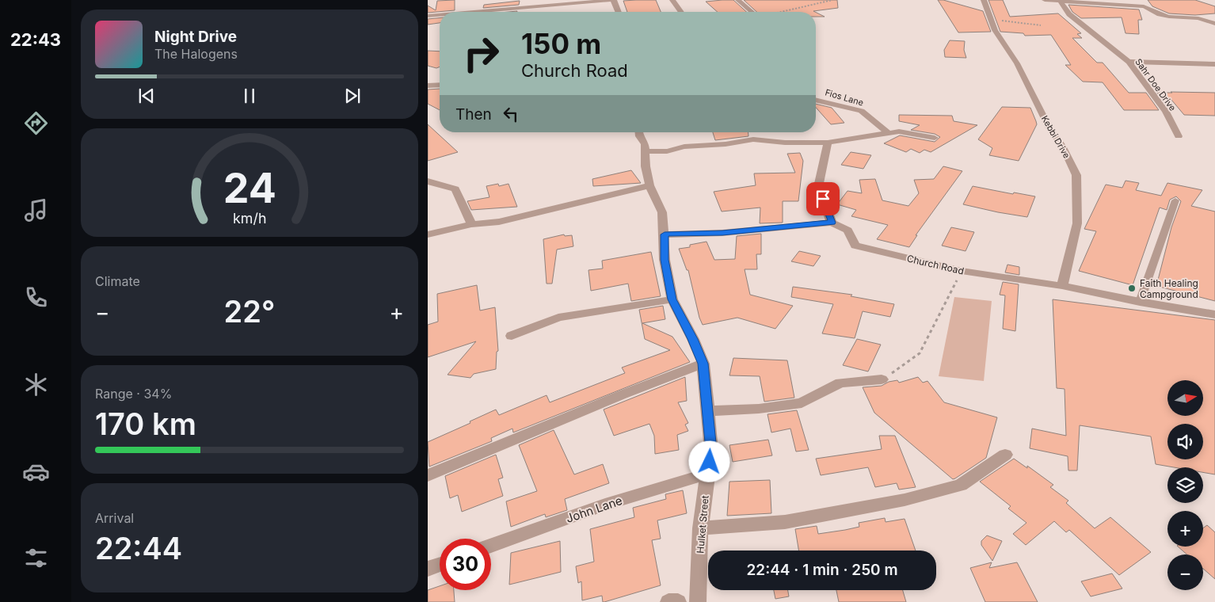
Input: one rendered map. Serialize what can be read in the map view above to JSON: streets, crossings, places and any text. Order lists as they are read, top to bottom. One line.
{"streets":{"street":["Sahr Doe Drive","Fios Lane","Kebbi Drive","Church Road","John Lane","Hulket Street"]},"crossings":[["Kebbi Drive","Church Road"],["John Lane","Hulket Street"]],"places":["Faith Healing Campground"],"north":"right","page":{"tabs":"22:43","turn":["150 m","Church Road"],"song":["Night Drive","The Halogens"],"then":"Then","tile":["Climate",["Range · 34%","170 km"],["Arrival","22:44"]],"heat":["−","22°","+"],"map_buttons":["+","−"],"limit":"30","trip":"22:44 · 1 min · 250 m","gauge":["24","km/h"]}}
